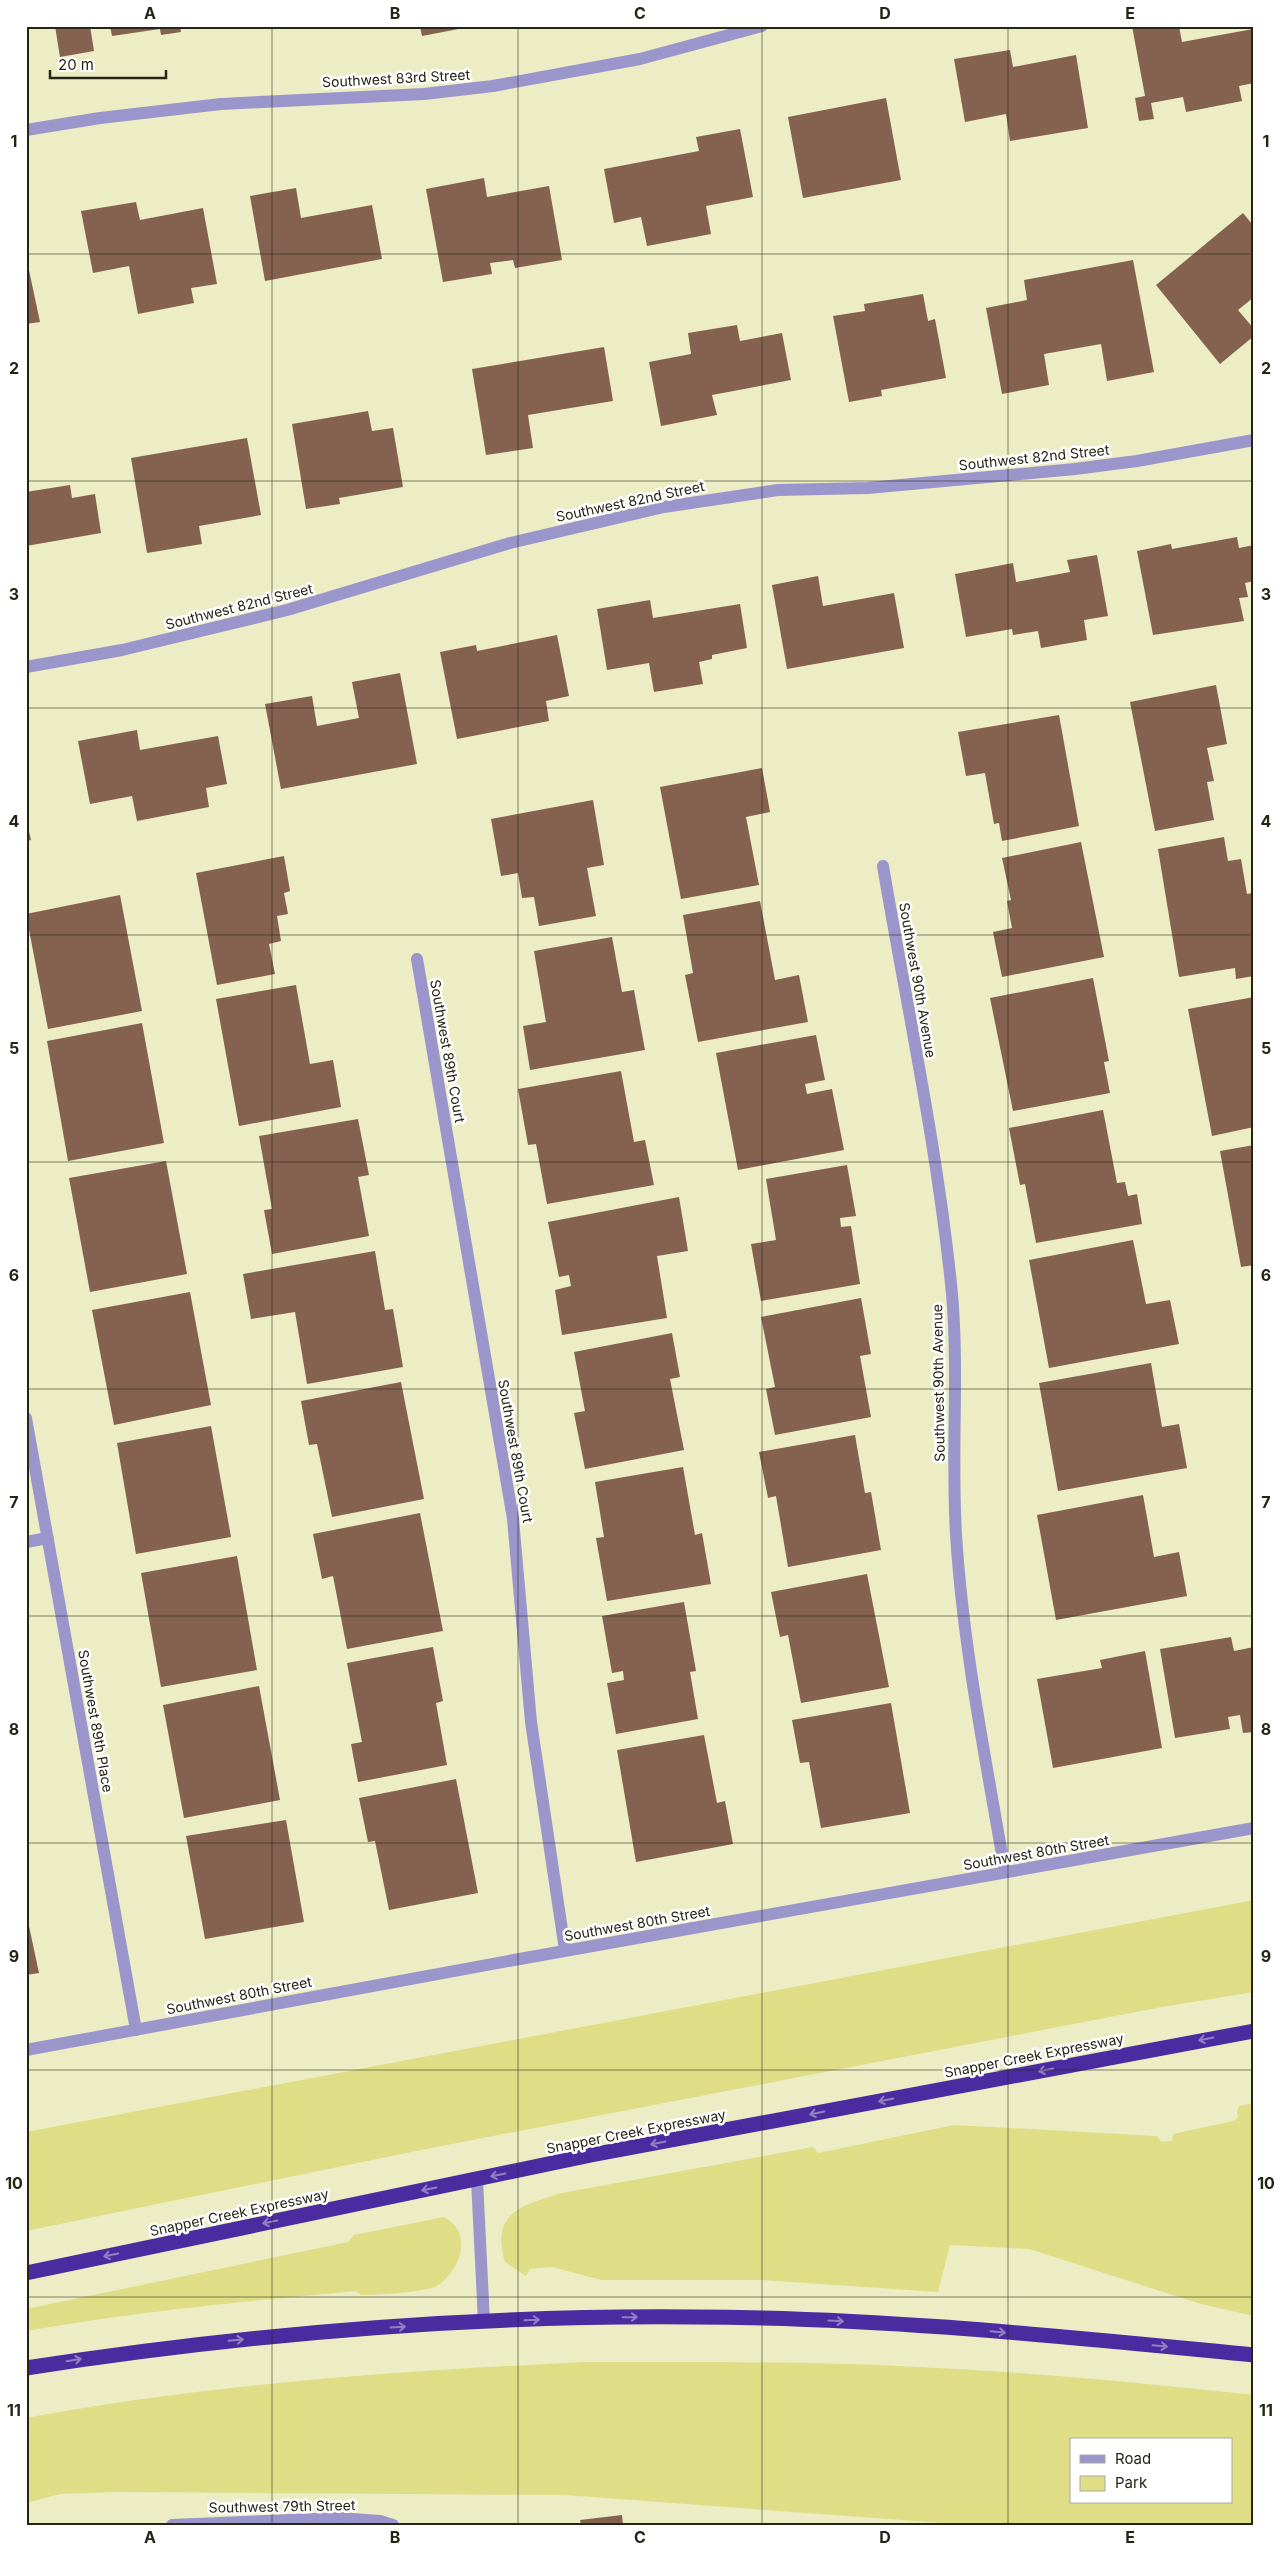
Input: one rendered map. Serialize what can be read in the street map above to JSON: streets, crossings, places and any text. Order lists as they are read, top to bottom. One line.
{"streets":{"highway":["Snapper Creek Expressway"],"street":["Southwest 83rd Street","Southwest 82nd Street","Southwest 90th Avenue","Southwest 89th Court","Southwest 89th Place","Southwest 80th Street","Southwest 79th Street"]},"crossings":[["Southwest 90th Avenue","Southwest 80th Street"],["Southwest 89th Court","Southwest 80th Street"],["Southwest 89th Place","Southwest 80th Street"]],"legend":["Road","Park"],"scale_bar":"20 m","grid":{"columns":["A","B","C","D","E"],"rows":["1","2","3","4","5","6","7","8","9","10","11"]}}
